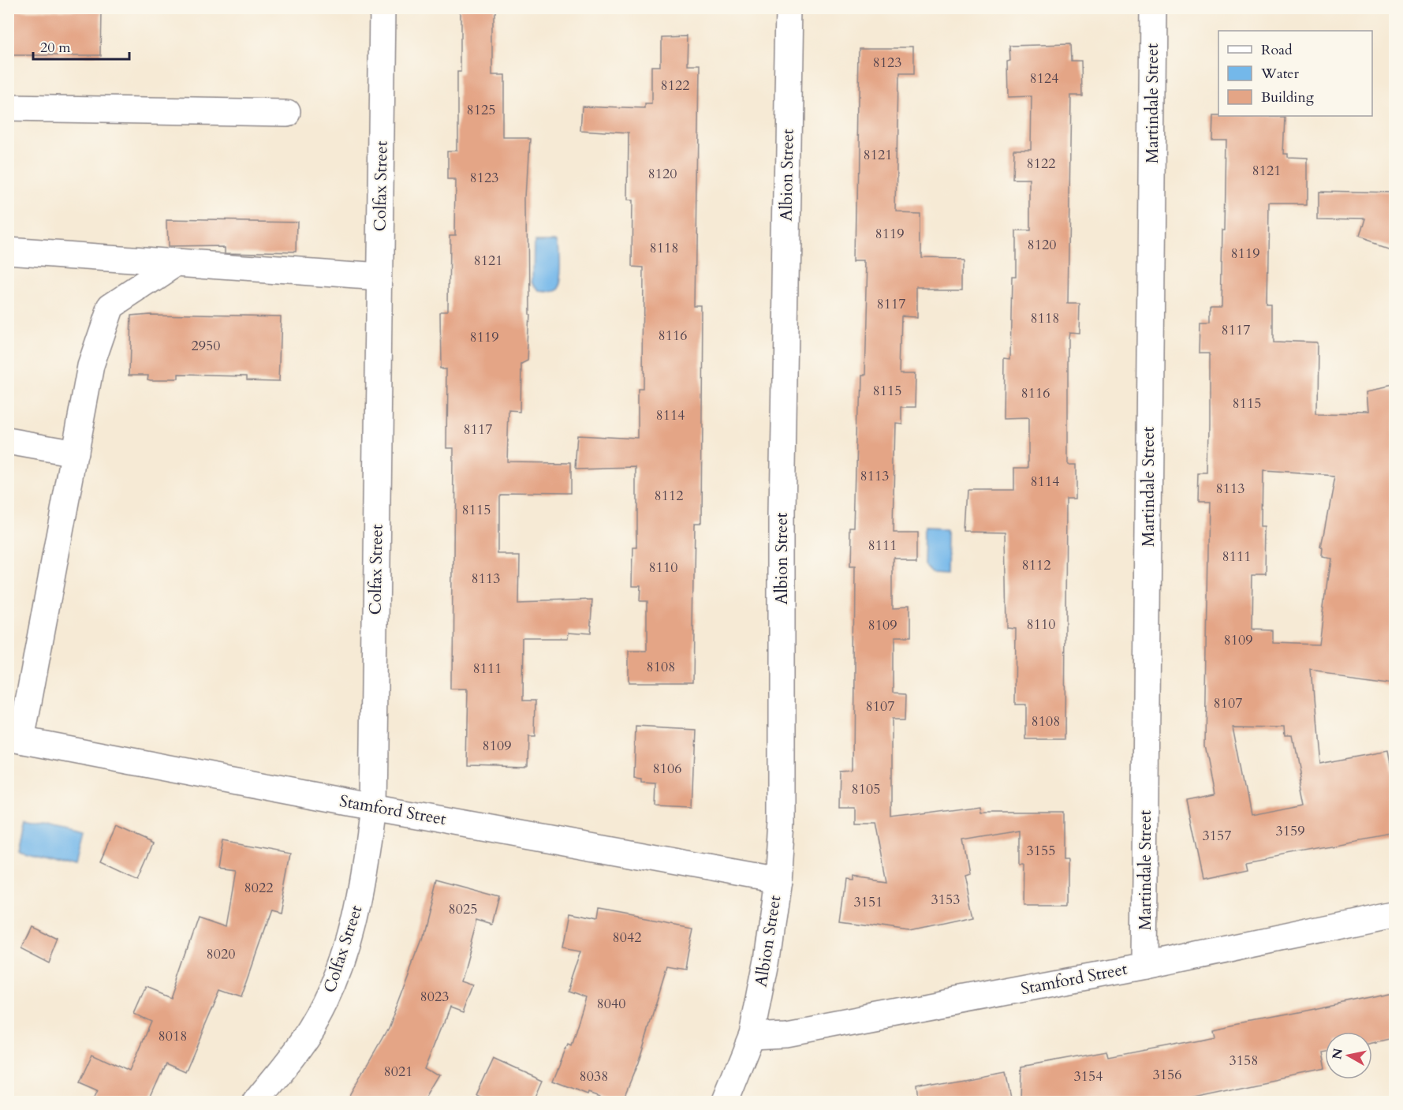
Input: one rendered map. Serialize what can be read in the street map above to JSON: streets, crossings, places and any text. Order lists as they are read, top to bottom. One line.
{"streets":{"street":["Martindale Street","Albion Street","Colfax Street","Stamford Street"]},"crossings":[["Martindale Street","Stamford Street"],["Albion Street","Stamford Street"],["Colfax Street","Stamford Street"]],"house_numbers":["8123","8124","8122","8125","8121","8122","8121","8120","8123","8119","8120","8118","8119","8121","8117","8118","8117","8116","8119","2950","8115","8116","8115","8114","8117","8113","8114","8113","8112","8115","8111","8111","8112","8110","8113","8110","8109","8109","8108","8111","8107","8107","8108","8109","8106","8105","3159","3157","3155","8022","3153","3151","8025","8042","8020","8023","8040","8018","3158","8021","3156","8038","3154"],"legend":["Road","Water","Building"],"scale_bar":"20 m","north":"left"}
